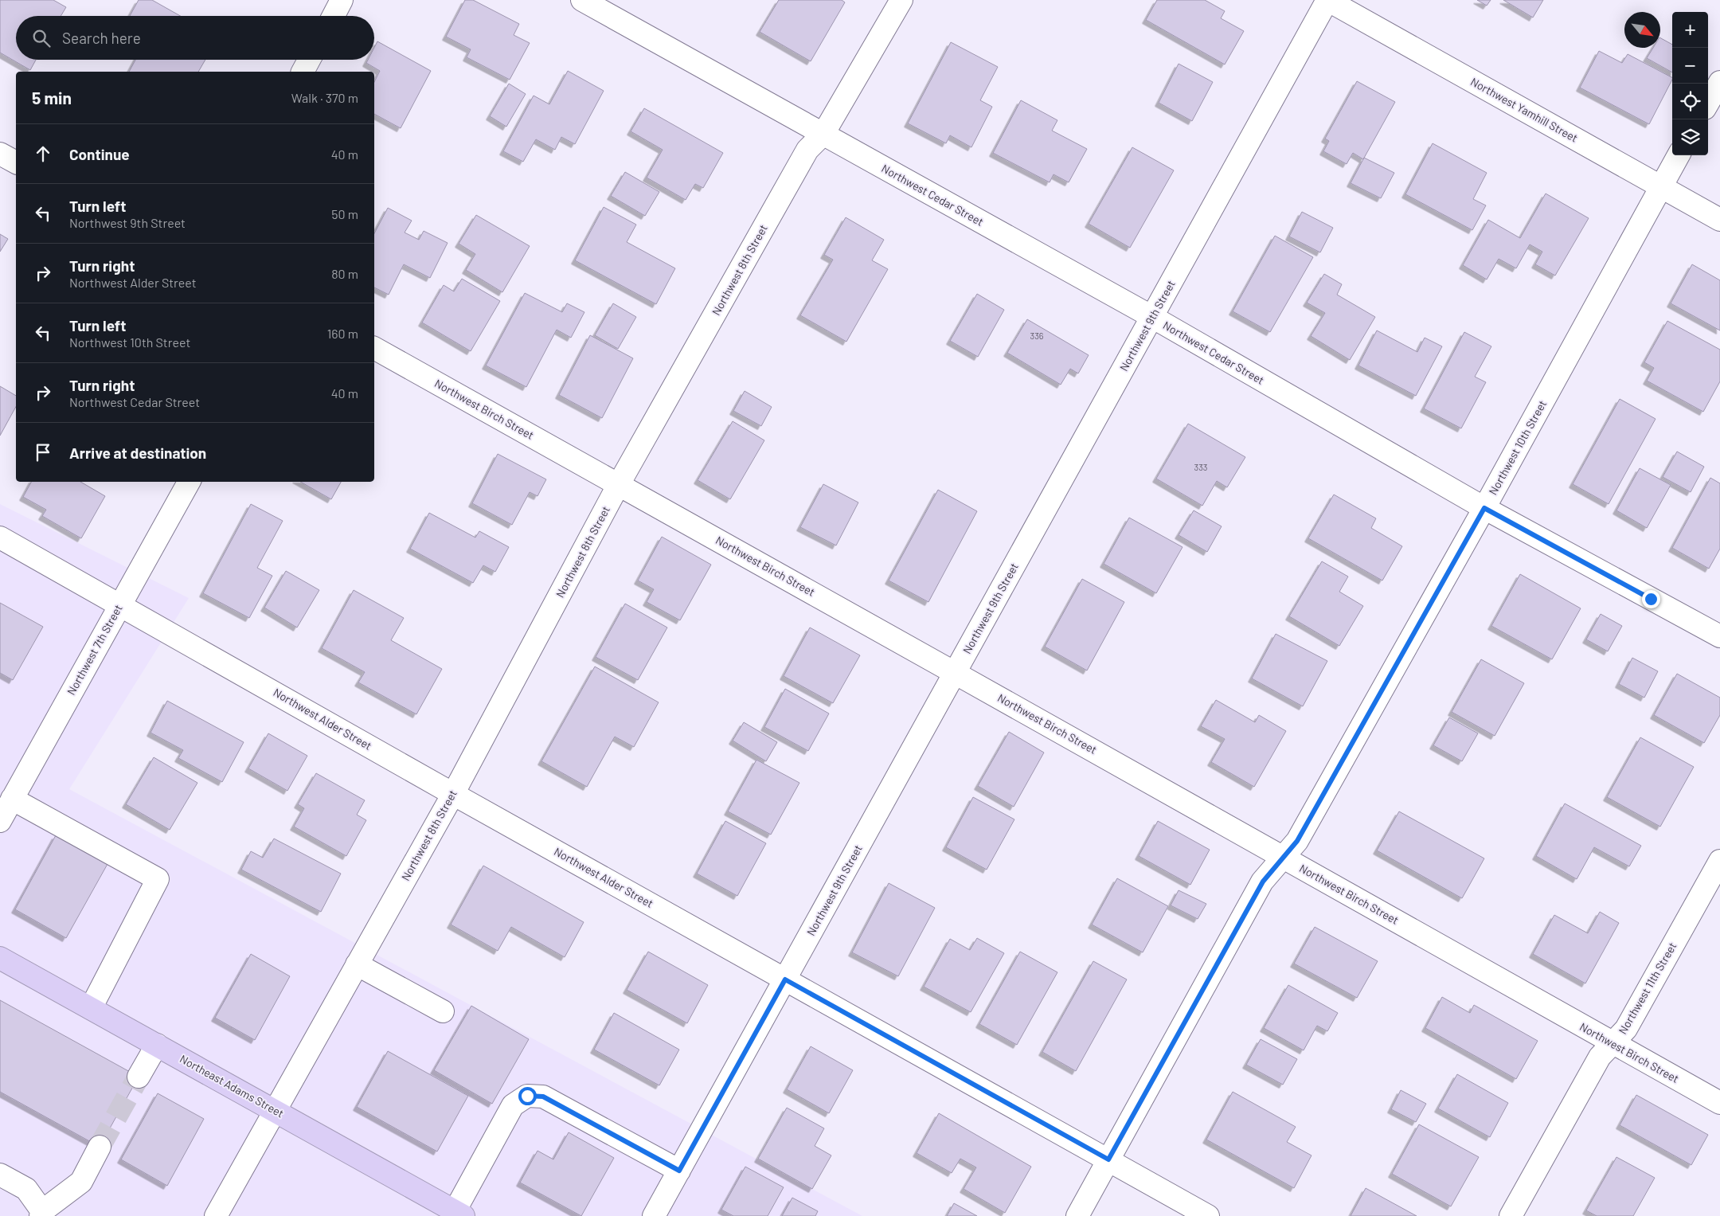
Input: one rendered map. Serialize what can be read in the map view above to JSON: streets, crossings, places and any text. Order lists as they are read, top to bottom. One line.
{"streets":{"highway":["Northeast Adams Street"],"street":["Northwest Yamhill Street","Northwest Cedar Street","Northwest 8th Street","Northwest 9th Street","Northwest Birch Street","Northwest 10th Street","Northwest 7th Street","Northwest Alder Street","Northwest 11th Street"]},"crossings":[["Northwest Yamhill Street","Northwest 9th Street"],["Northwest Yamhill Street","Northwest 10th Street"],["Northwest Cedar Street","Northwest 8th Street"],["Northwest Cedar Street","Northwest 9th Street"],["Northwest Cedar Street","Northwest 10th Street"],["Northwest 8th Street","Northwest Birch Street"],["Northwest 8th Street","Northwest Alder Street"],["Northwest 8th Street","Northeast Adams Street"],["Northwest 9th Street","Northwest Birch Street"],["Northwest 9th Street","Northwest Alder Street"],["Northwest Birch Street","Northwest 10th Street"],["Northwest Birch Street","Northwest 11th Street"],["Northwest 10th Street","Northwest Alder Street"],["Northwest 7th Street","Northwest Alder Street"]],"house_numbers":["336","333"],"north":"bottom right","page":{"map_buttons":["+","−"],"search":"Search here","heading":["5 min","Walk · 370 m"],"list":[["Continue","40 m"],["Turn left","Northwest 9th Street","50 m"],["Turn right","Northwest Alder Street","80 m"],["Turn left","Northwest 10th Street","160 m"],["Turn right","Northwest Cedar Street","40 m"],"Arrive at destination"]}}
